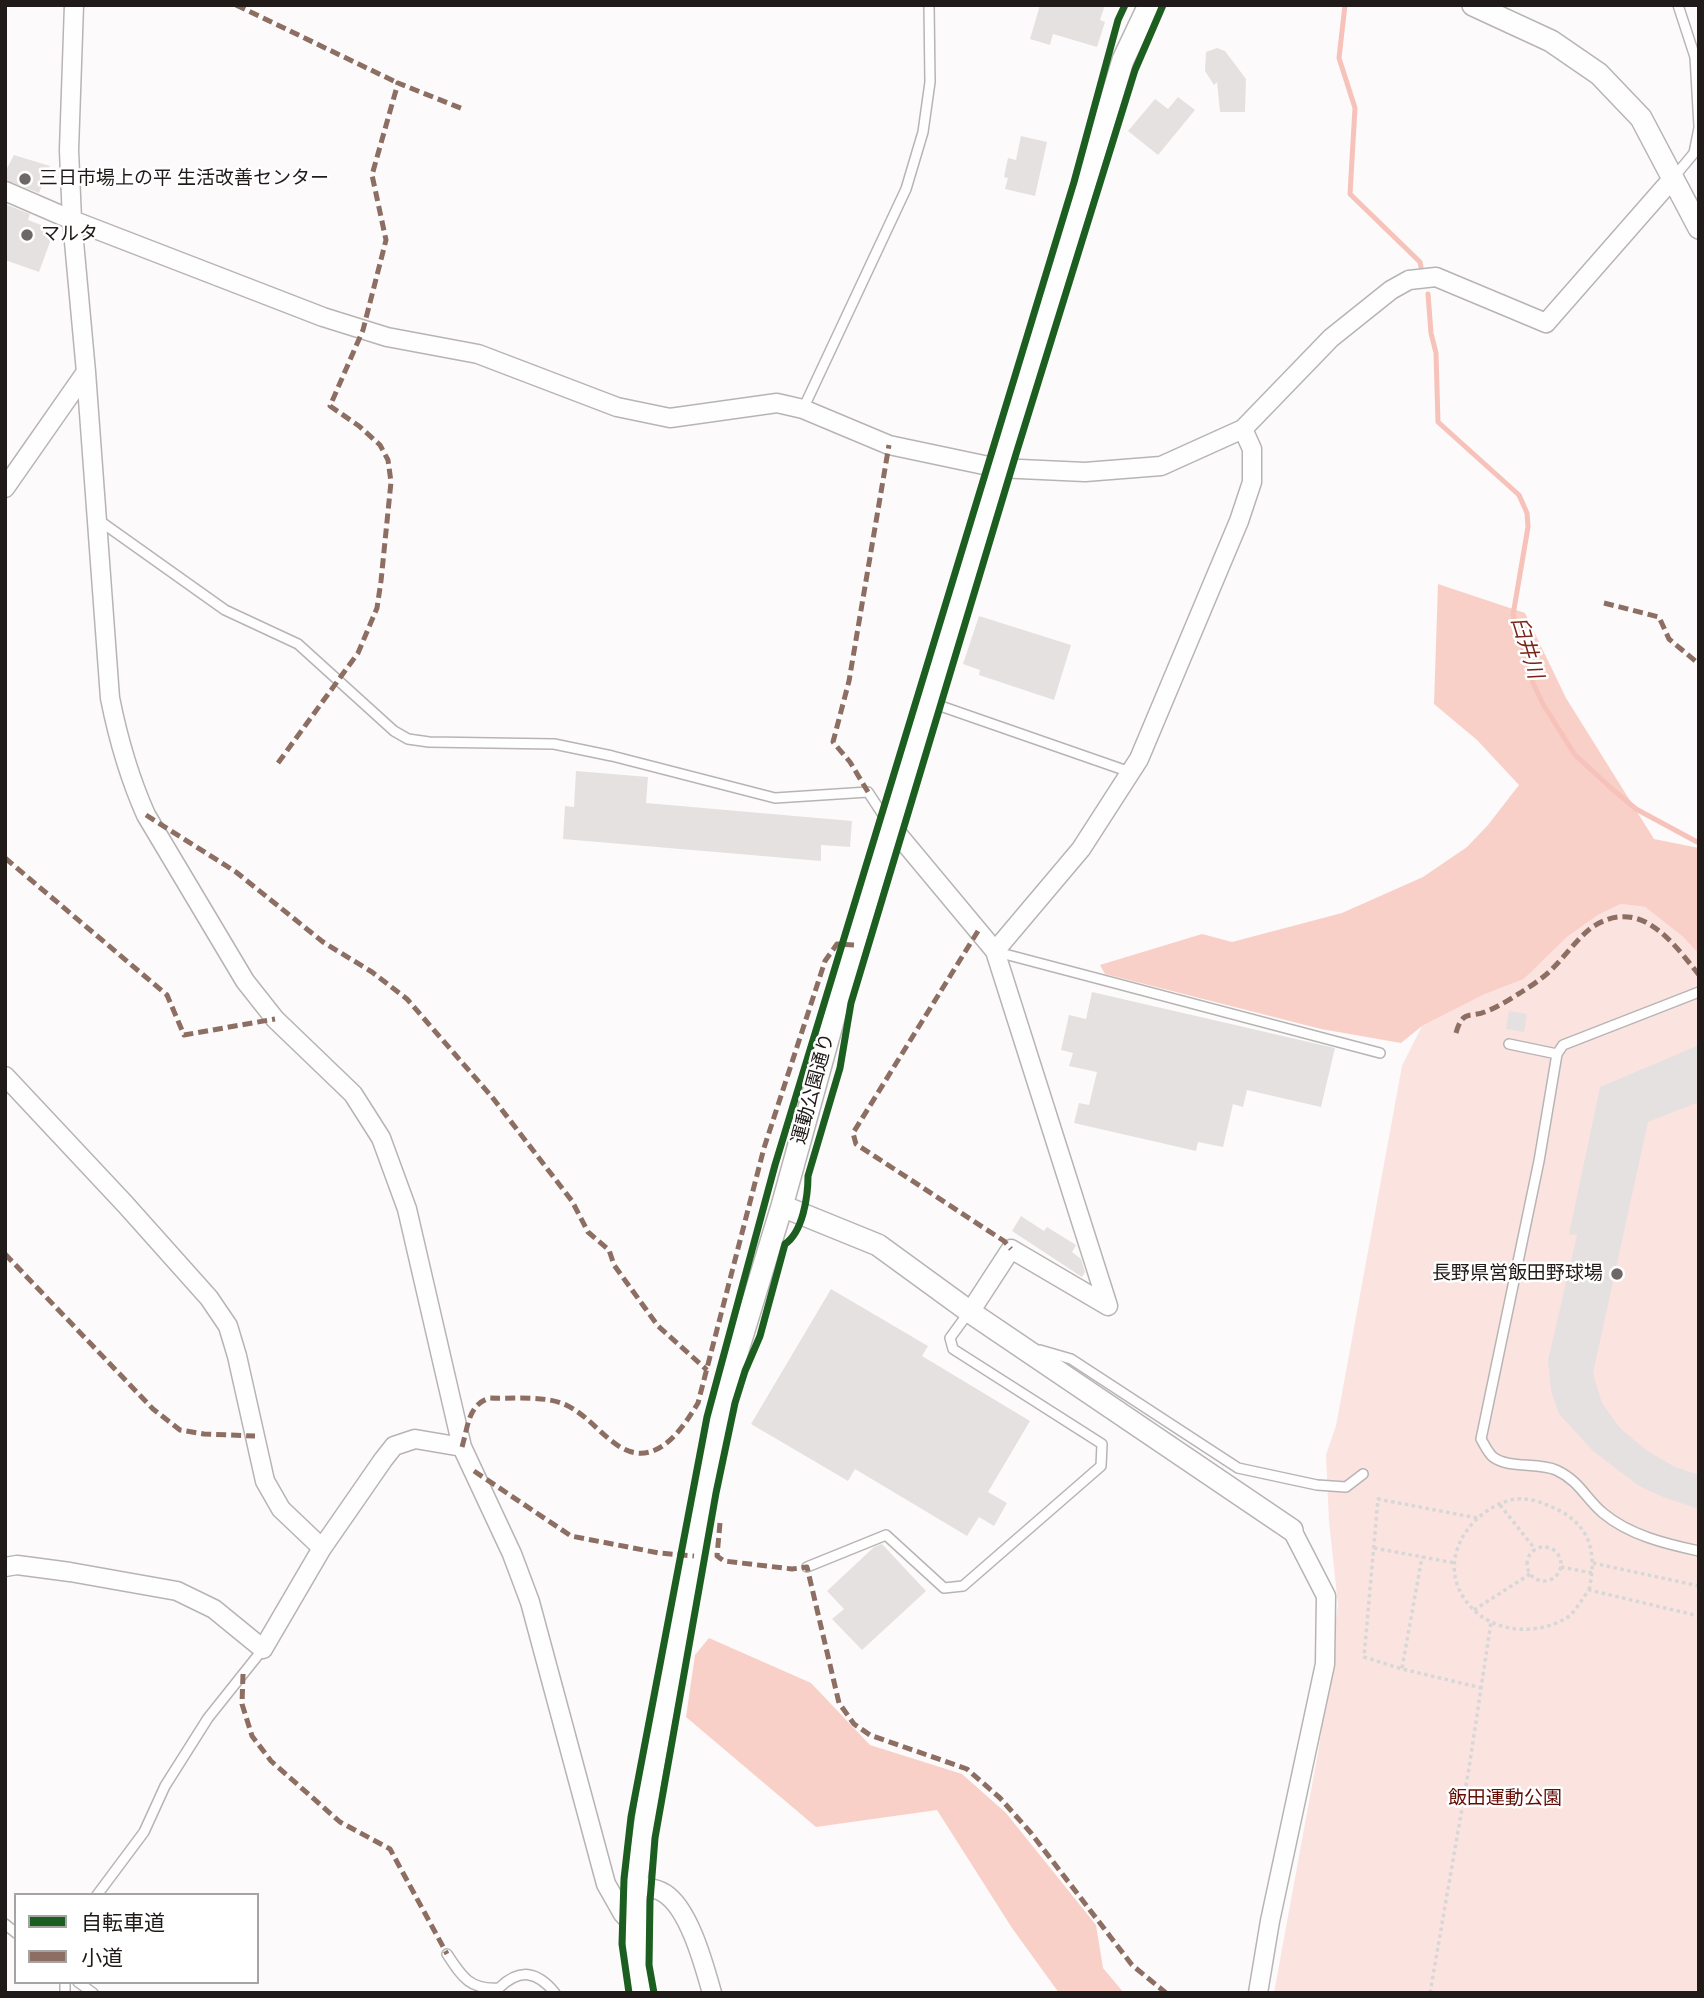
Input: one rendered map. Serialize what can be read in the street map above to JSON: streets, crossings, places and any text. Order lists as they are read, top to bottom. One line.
{"streets":{"street":["運動公園通り"]},"water":["臼井川"],"parks":["飯田運動公園"],"places":["三日市場上の平 生活改善センター","マルタ","長野県営飯田野球場"],"legend":["自転車道","小道"]}
